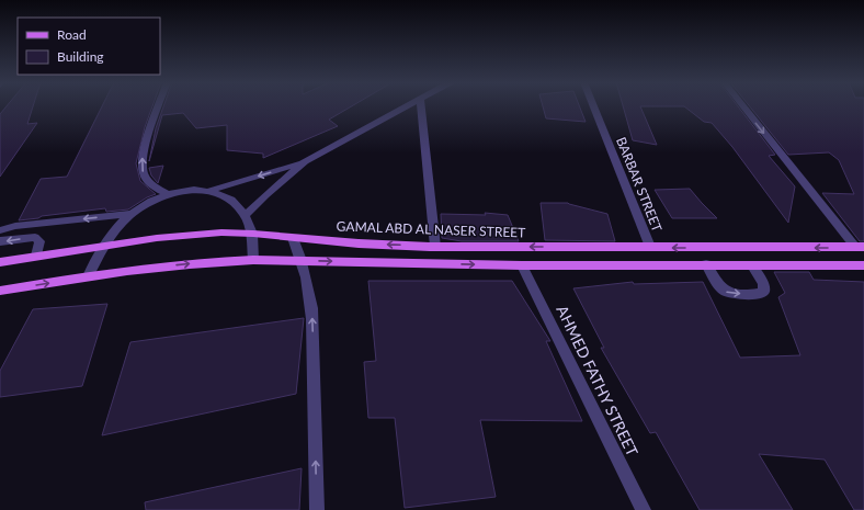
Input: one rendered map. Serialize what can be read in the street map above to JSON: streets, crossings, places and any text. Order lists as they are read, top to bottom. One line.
{"streets":{"main road":["GAMAL ABD AL NASER STREET"],"street":["BARBAR STREET","AHMED FATHY STREET"]},"crossings":[["BARBAR STREET","GAMAL ABD AL NASER STREET"]],"legend":["Road","Building"]}
